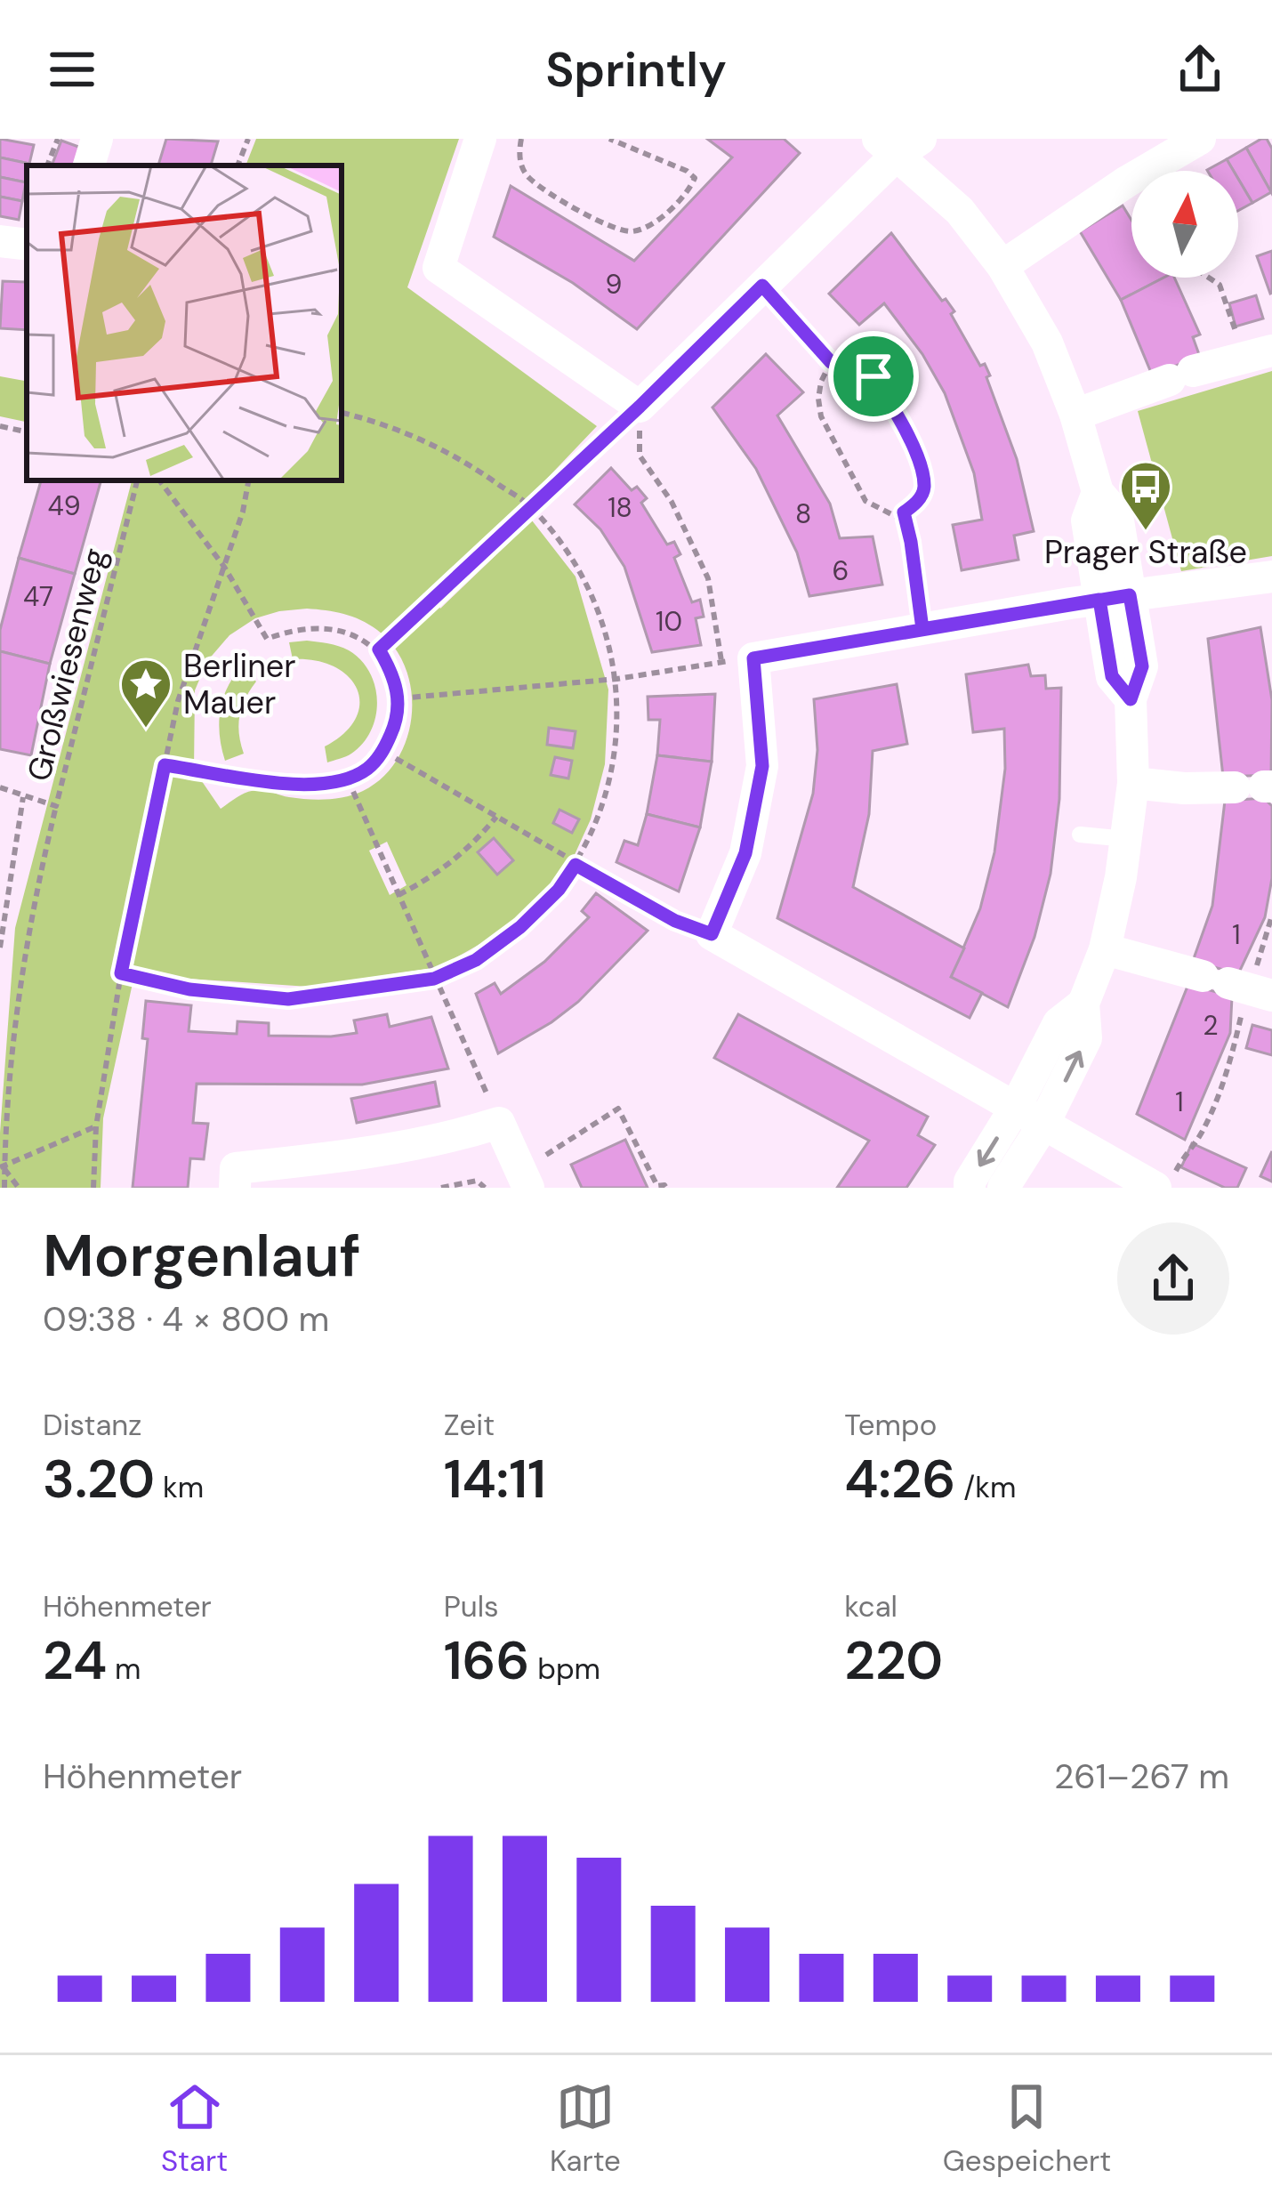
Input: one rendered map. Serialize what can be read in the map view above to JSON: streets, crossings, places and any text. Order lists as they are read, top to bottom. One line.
{"streets":{"path":["Großwiesenweg"]},"places":{"bus stop":["Prager Straße"],"place":["Berliner Mauer"]},"house_numbers":["9","49","18","8","6","47","10","1","2","1"],"north":"top","page":{"header":"Sprintly","heading":["Morgenlauf","09:38 · 4 × 800 m"],"stats":[["Distanz","3.20 km"],["Zeit","14:11"],["Tempo","4:26 /km"],["Höhenmeter","24 m"],["Puls","166 bpm"],["kcal","220"]],"chart":["Höhenmeter","261–267 m"],"tabs":["Start","Karte","Gespeichert"]}}
